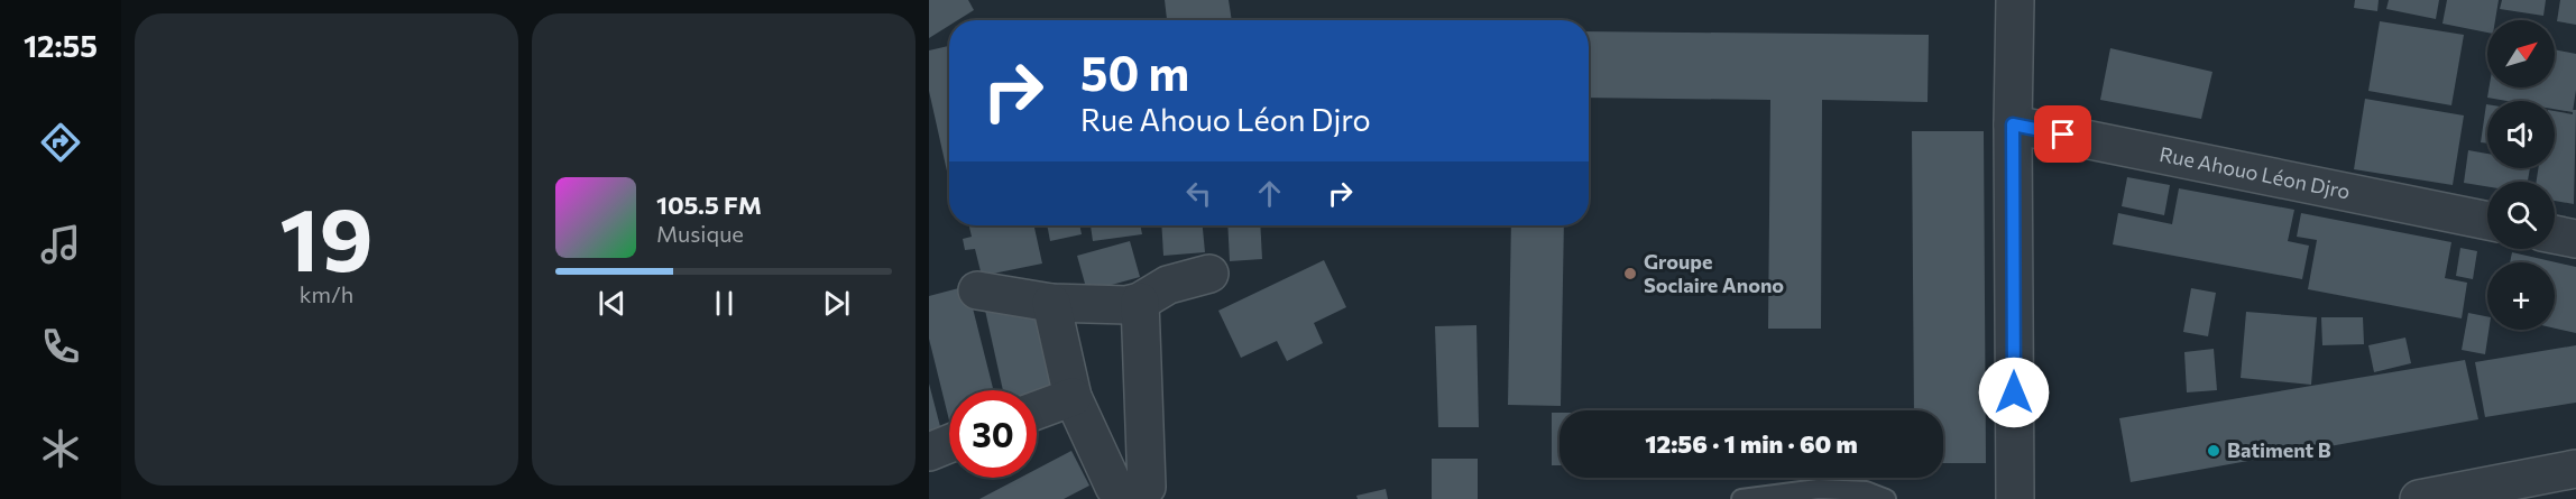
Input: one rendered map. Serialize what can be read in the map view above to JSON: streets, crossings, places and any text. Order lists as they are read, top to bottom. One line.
{"streets":{"street":["Rue Ahouo Léon Djro"]},"places":["Groupe Soclaire Anono","Batiment B"],"north":"top right","page":{"tabs":"12:55","tile":["19","km/h"],"map_buttons":"+","turn":["50 m","Rue Ahouo Léon Djro"],"song":["105.5 FM","Musique"],"limit":"30","trip":"12:56 · 1 min · 60 m"}}
